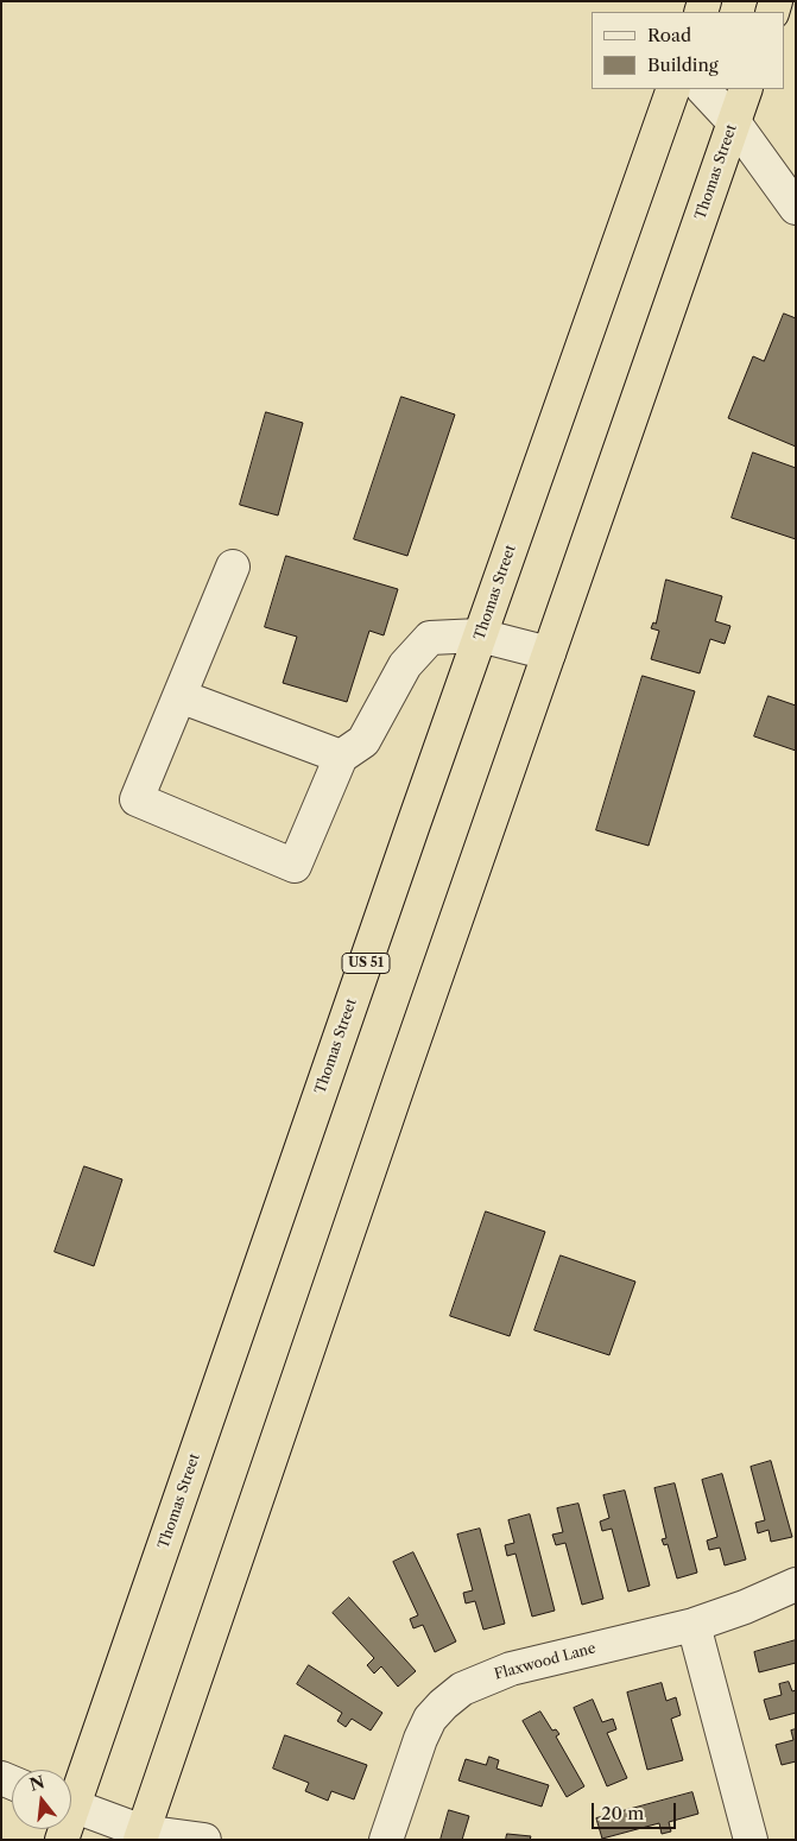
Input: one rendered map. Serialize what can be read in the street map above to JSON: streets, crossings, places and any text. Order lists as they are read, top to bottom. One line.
{"streets":{"highway":["Thomas Street","US 51"],"street":["Flaxwood Lane"]},"legend":["Road","Building"],"scale_bar":"20 m","north":"top"}
